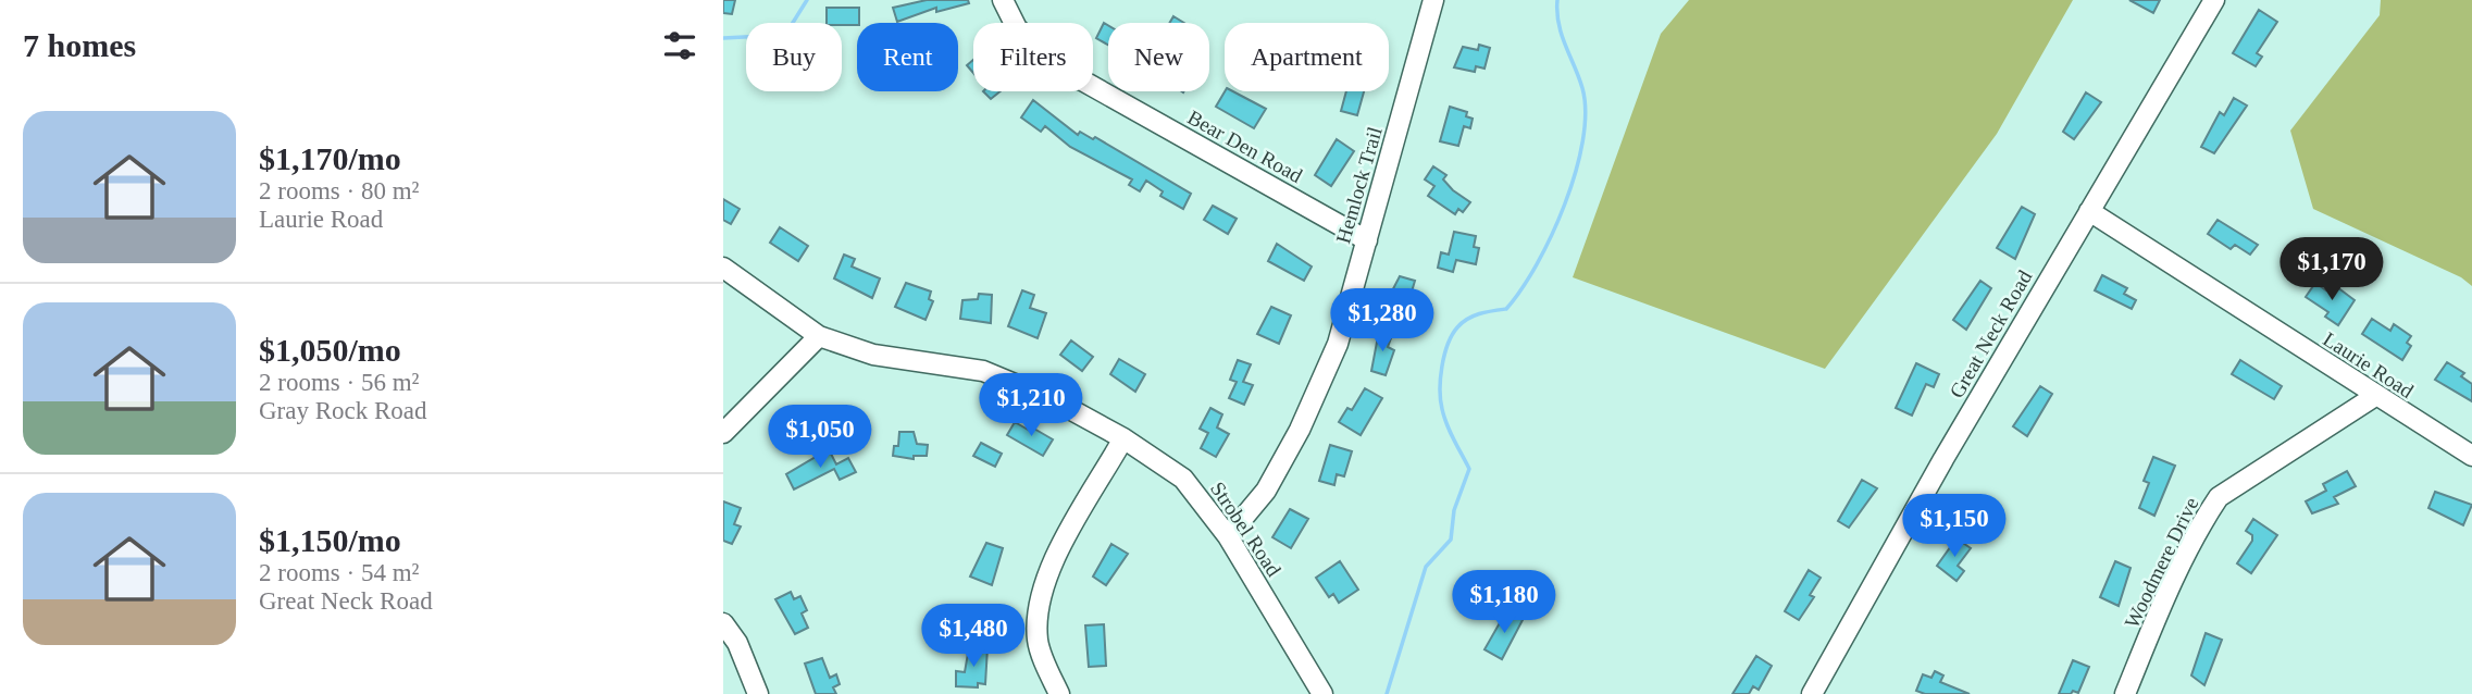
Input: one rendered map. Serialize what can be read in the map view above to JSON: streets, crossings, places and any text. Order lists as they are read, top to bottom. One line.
{"streets":{"street":["Bear Den Road","Hemlock Trail","Great Neck Road","Laurie Road","Strobel Road","Woodmere Drive"]},"crossings":[["Bear Den Road","Hemlock Trail"],["Hemlock Trail","Strobel Road"],["Great Neck Road","Laurie Road"],["Laurie Road","Woodmere Drive"]],"page":{"heading":"7 homes","chip":["Buy","Rent","Filters","New","Apartment"],"list":[{"name":"$1,170/mo","note":"2 rooms · 80 m² · Laurie Road"},{"name":"$1,050/mo","note":"2 rooms · 56 m² · Gray Rock Road"},{"name":"$1,150/mo","note":"2 rooms · 54 m² · Great Neck Road"}],"price":["$1,170","$1,280","$1,210","$1,050","$1,150","$1,180","$1,480"]}}
